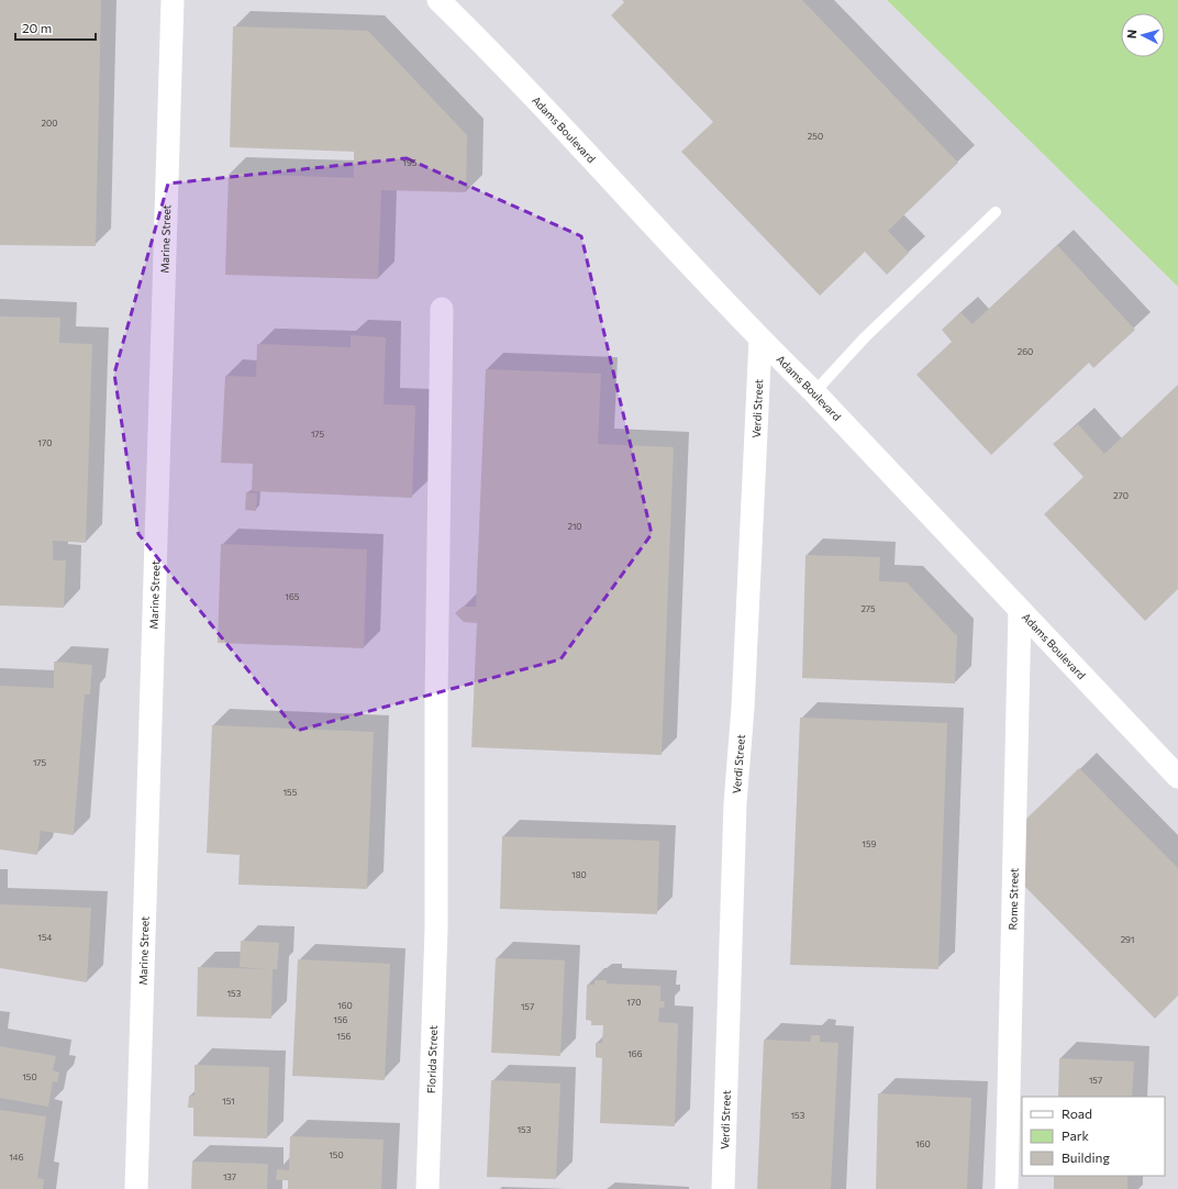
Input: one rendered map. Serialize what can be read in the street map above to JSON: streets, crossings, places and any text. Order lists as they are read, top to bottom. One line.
{"streets":{"street":["Adams Boulevard","Marine Street","Verdi Street","Rome Street","Florida Street"]},"crossings":[["Adams Boulevard","Verdi Street"],["Adams Boulevard","Rome Street"]],"house_numbers":["200","250","195","260","175","170","270","210","165","275","175","155","159","180","154","291","153","170","160","157","156","156","166","150","157","151","153","153","160","150","146","137"],"legend":["Road","Park","Building"],"scale_bar":"20 m","north":"left"}
